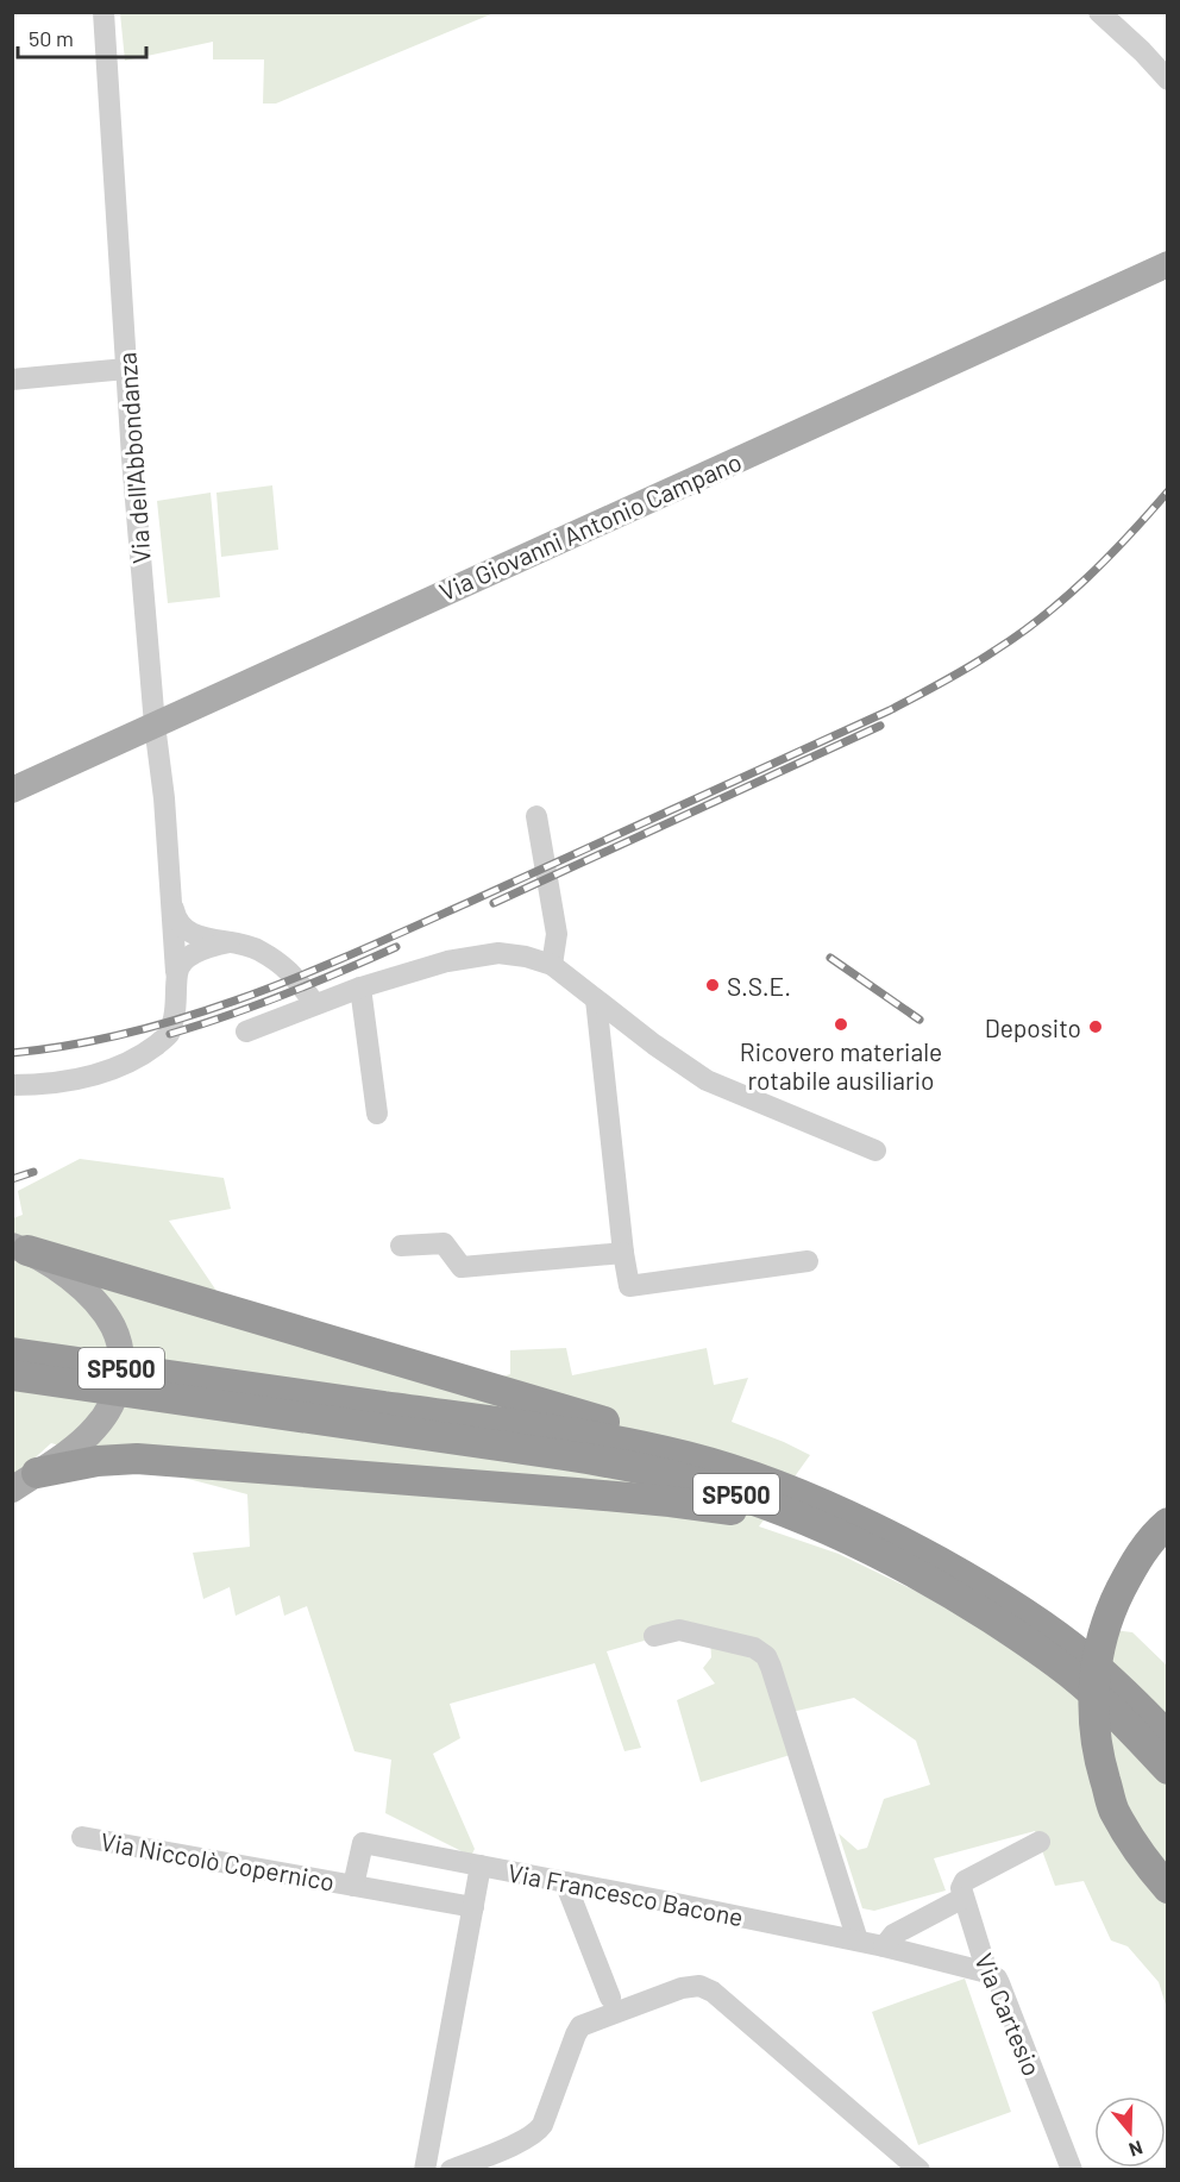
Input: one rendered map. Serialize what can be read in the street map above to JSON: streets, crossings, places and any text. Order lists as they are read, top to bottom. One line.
{"streets":{"highway":["SP500"],"main road":["Via Giovanni Antonio Campano"],"street":["Via dell'Abbondanza","Via Niccolò Copernico","Via Francesco Bacone","Via Cartesio"]},"crossings":[["Via dell'Abbondanza","Via Giovanni Antonio Campano"],["Via Niccolò Copernico","Via Francesco Bacone"],["Via Francesco Bacone","Via Cartesio"]],"places":["S.S.E.","Ricovero materiale rotabile ausiliario","Deposito"],"scale_bar":"50 m","north":"bottom"}
